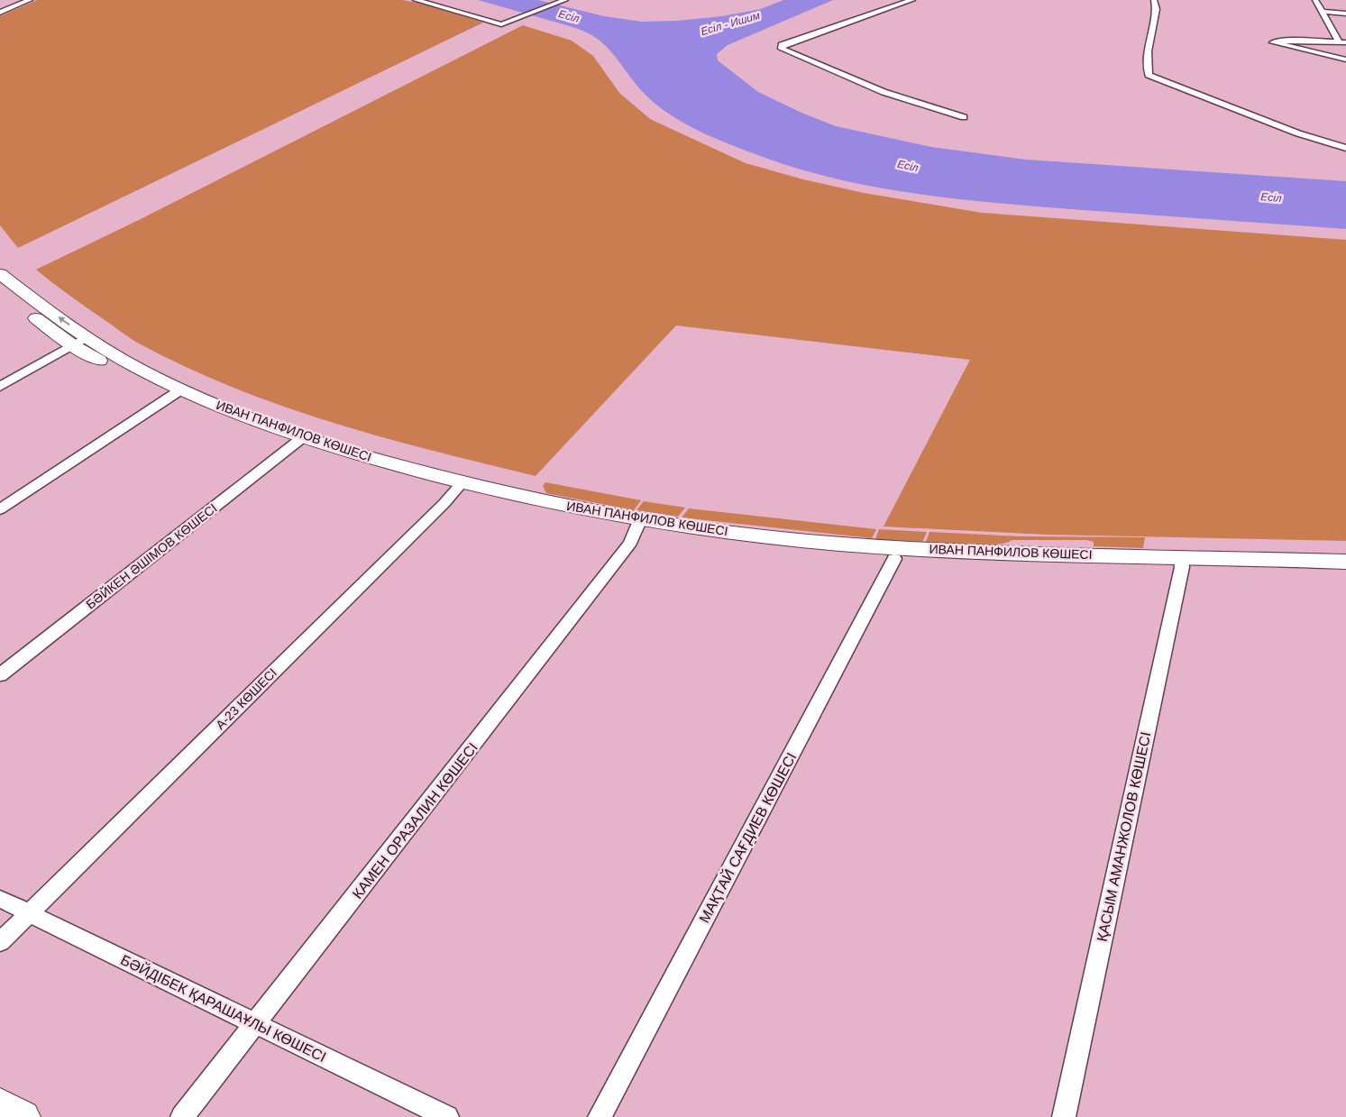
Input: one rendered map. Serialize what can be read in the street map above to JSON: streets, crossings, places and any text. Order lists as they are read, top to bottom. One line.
{"streets":{"street":["ИВАН ПАНФИЛОВ КӨШЕСІ","БӘЙКЕН ӘШІМОВ КӨШЕСІ","А-23 КӨШЕСІ","КАМЕН ОРАЗАЛИН КӨШЕСІ","ҚАСЫМ АМАНЖОЛОВ КӨШЕСІ","МАҚТАЙ САҒДИЕВ КӨШЕСІ","БӘЙДІБЕК ҚАРАШАҰЛЫ КӨШЕСІ"]},"crossings":[["ИВАН ПАНФИЛОВ КӨШЕСІ","БӘЙКЕН ӘШІМОВ КӨШЕСІ"],["ИВАН ПАНФИЛОВ КӨШЕСІ","А-23 КӨШЕСІ"],["ИВАН ПАНФИЛОВ КӨШЕСІ","КАМЕН ОРАЗАЛИН КӨШЕСІ"],["ИВАН ПАНФИЛОВ КӨШЕСІ","ҚАСЫМ АМАНЖОЛОВ КӨШЕСІ"],["ИВАН ПАНФИЛОВ КӨШЕСІ","МАҚТАЙ САҒДИЕВ КӨШЕСІ"],["А-23 КӨШЕСІ","БӘЙДІБЕК ҚАРАШАҰЛЫ КӨШЕСІ"],["КАМЕН ОРАЗАЛИН КӨШЕСІ","БӘЙДІБЕК ҚАРАШАҰЛЫ КӨШЕСІ"]],"water":["Есіл","Есіл - Ишим"]}
